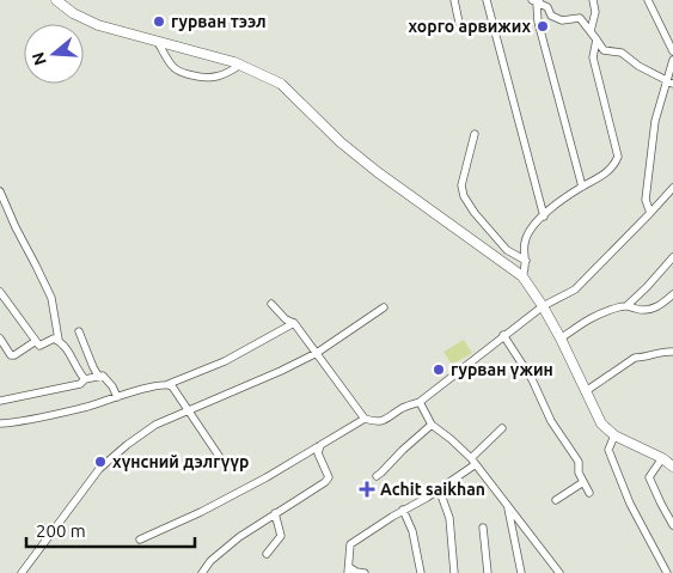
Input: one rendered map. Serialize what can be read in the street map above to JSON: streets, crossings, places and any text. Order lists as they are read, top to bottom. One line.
{"places":{"other":["гурван тээл","хорго арвижих","гурван үжин","хүнсний дэлгүүр"],"health":["Achit saikhan"]},"scale_bar":"200 m","north":"left"}
